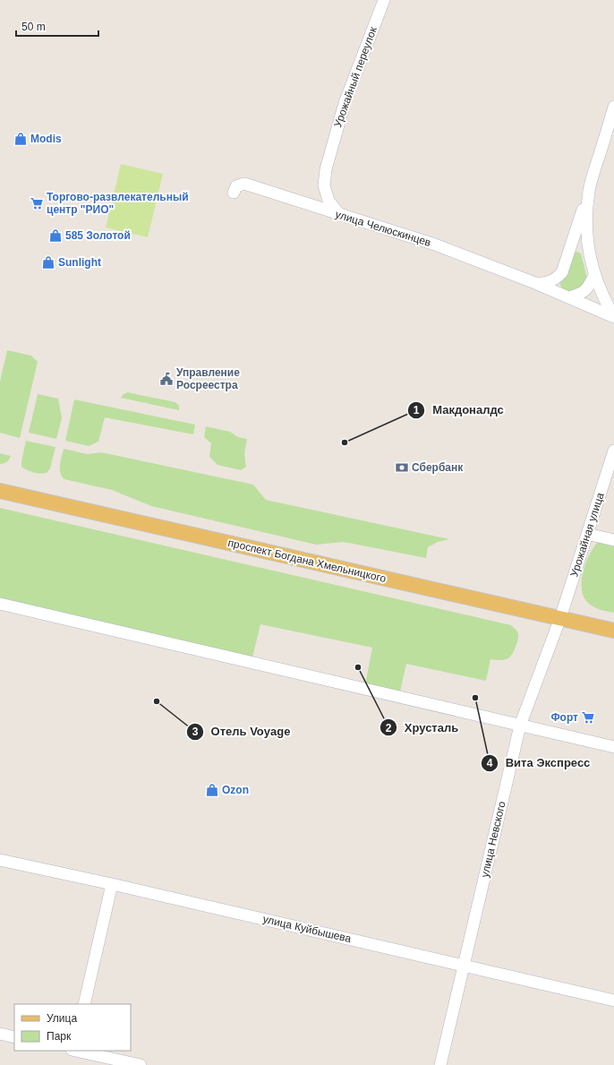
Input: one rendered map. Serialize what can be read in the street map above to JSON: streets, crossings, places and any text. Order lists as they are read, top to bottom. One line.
{"streets":{"main road":["проспект Богдана Хмельницкого"],"street":["Урожайный переулок","улица Челюскинцев","Урожайная улица","улица Невского","улица Куйбышева"]},"crossings":[["Урожайный переулок","улица Челюскинцев"],["Урожайная улица","проспект Богдана Хмельницкого"],["Урожайная улица","улица Невского"],["проспект Богдана Хмельницкого","улица Невского"],["улица Невского","улица Куйбышева"]],"places":{"shop":["Modis","585 Золотой","Sunlight","Ozon"],"supermarket":["Торгово-развлекательный центр \"РИО\"","Форт"],"public building":["Управление Росреестра"],"other":["Макдоналдс","Хрусталь","Вита Экспресс","Отель Voyage"],"bank":["Сбербанк"]},"legend":["Улица","Парк"],"scale_bar":"50 m"}
